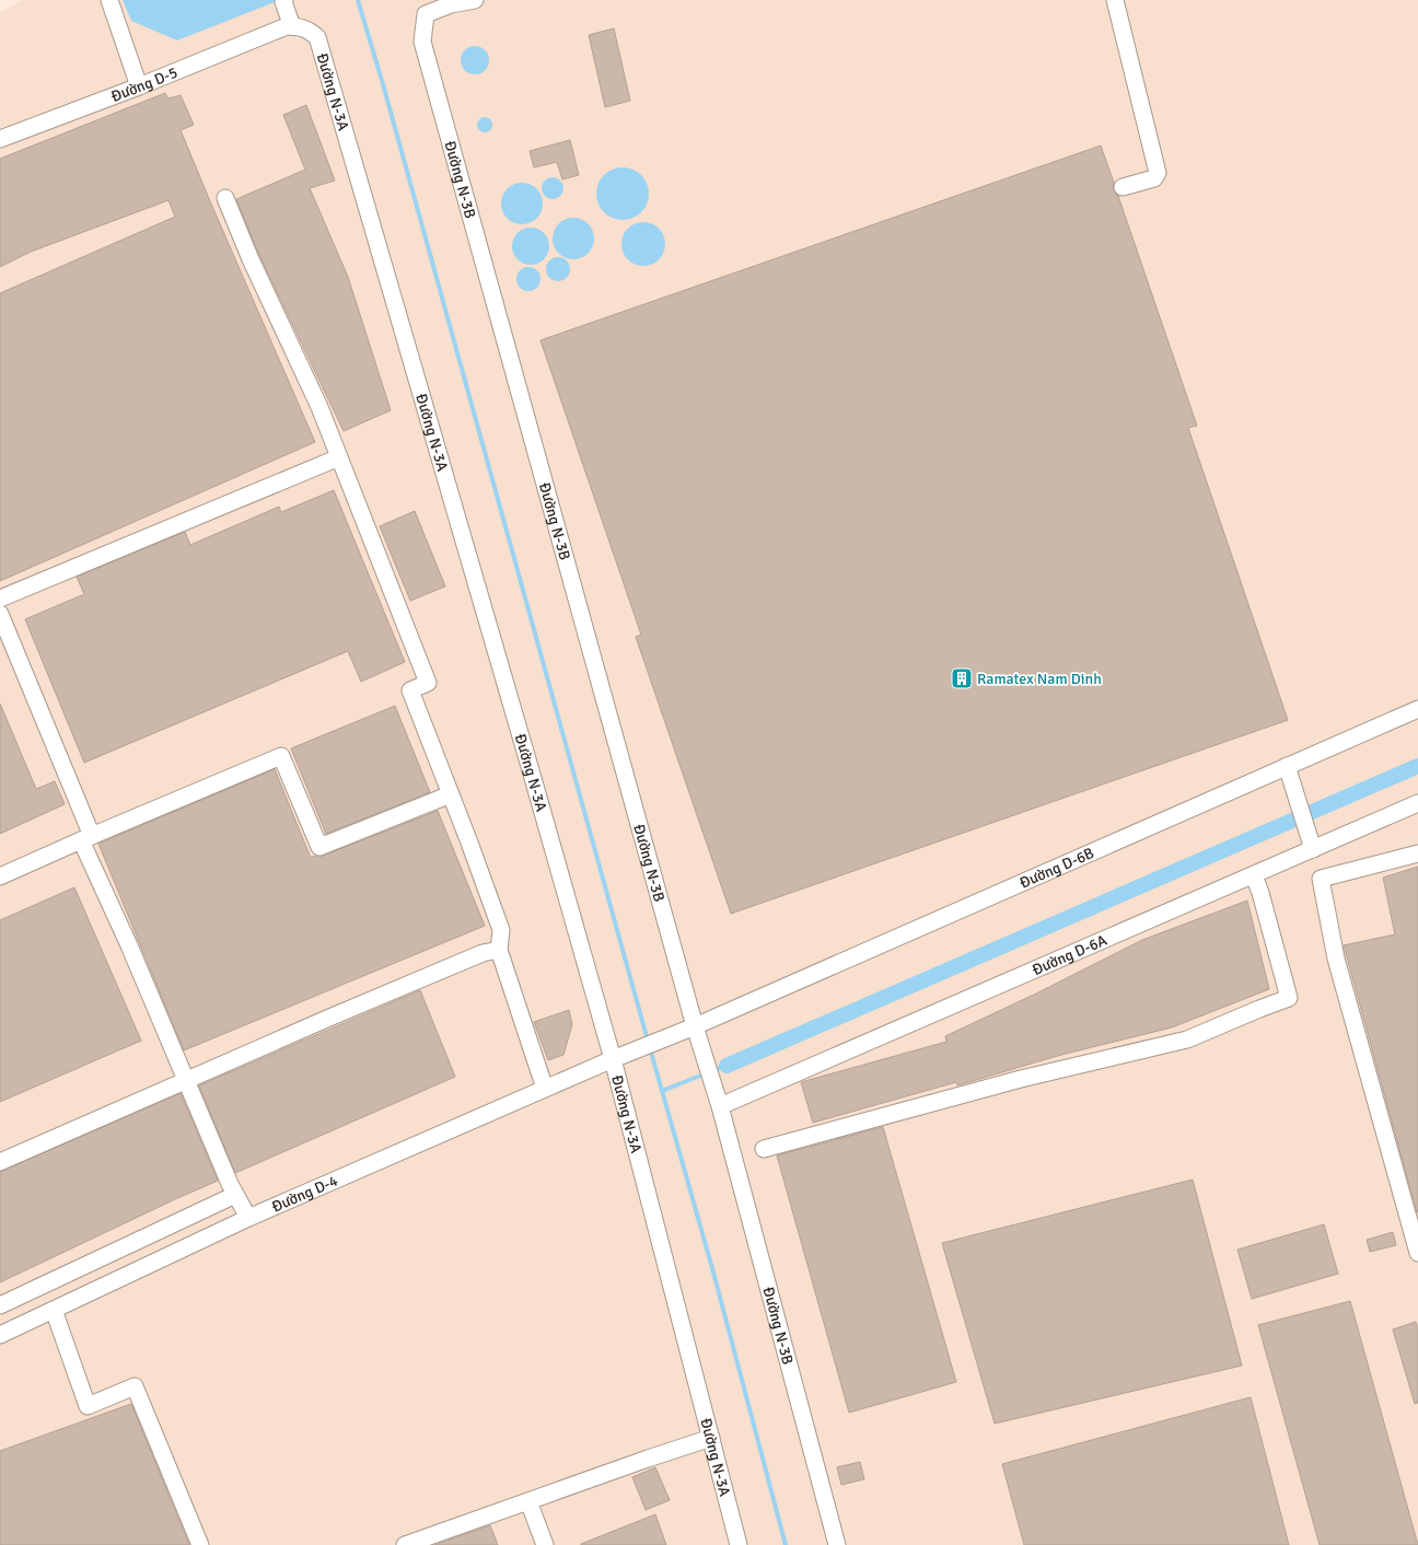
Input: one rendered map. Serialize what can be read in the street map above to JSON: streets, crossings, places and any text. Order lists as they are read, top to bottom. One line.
{"streets":{"street":["Đường D-5","Đường N-3A","Đường N-3B","Đường D-6B","Đường D-6A","Đường D-4"]},"crossings":[["Đường D-5","Đường N-3A"],["Đường N-3A","Đường D-4"],["Đường N-3B","Đường D-6B"],["Đường N-3B","Đường D-6A"],["Đường D-6B","Đường D-4"]],"places":{"building":["Ramatex Nam Dinh"]}}
